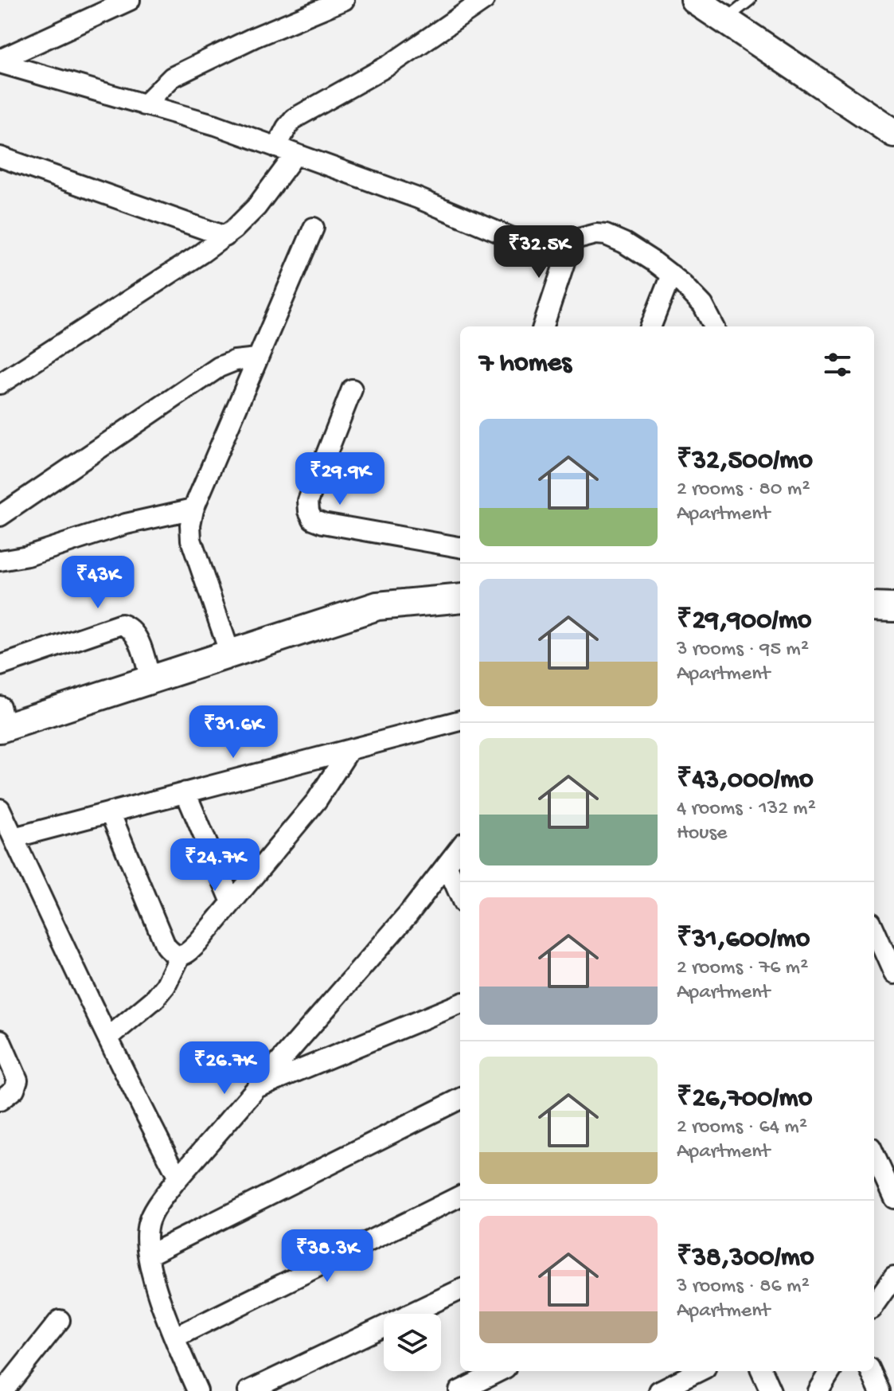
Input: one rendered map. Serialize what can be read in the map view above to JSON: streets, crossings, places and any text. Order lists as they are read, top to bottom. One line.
{"page":{"price":["₹32.5K","₹29.9K","₹43K","₹31.6K","₹24.7K","₹26.7K","₹38.3K"],"heading":"7 homes","list":[{"name":"₹32,500/mo","note":"2 rooms · 80 m² · Apartment"},{"name":"₹29,900/mo","note":"3 rooms · 95 m² · Apartment"},{"name":"₹43,000/mo","note":"4 rooms · 132 m² · House"},{"name":"₹31,600/mo","note":"2 rooms · 76 m² · Apartment"},{"name":"₹26,700/mo","note":"2 rooms · 64 m² · Apartment"},{"name":"₹38,300/mo","note":"3 rooms · 86 m² · Apartment"}]}}
